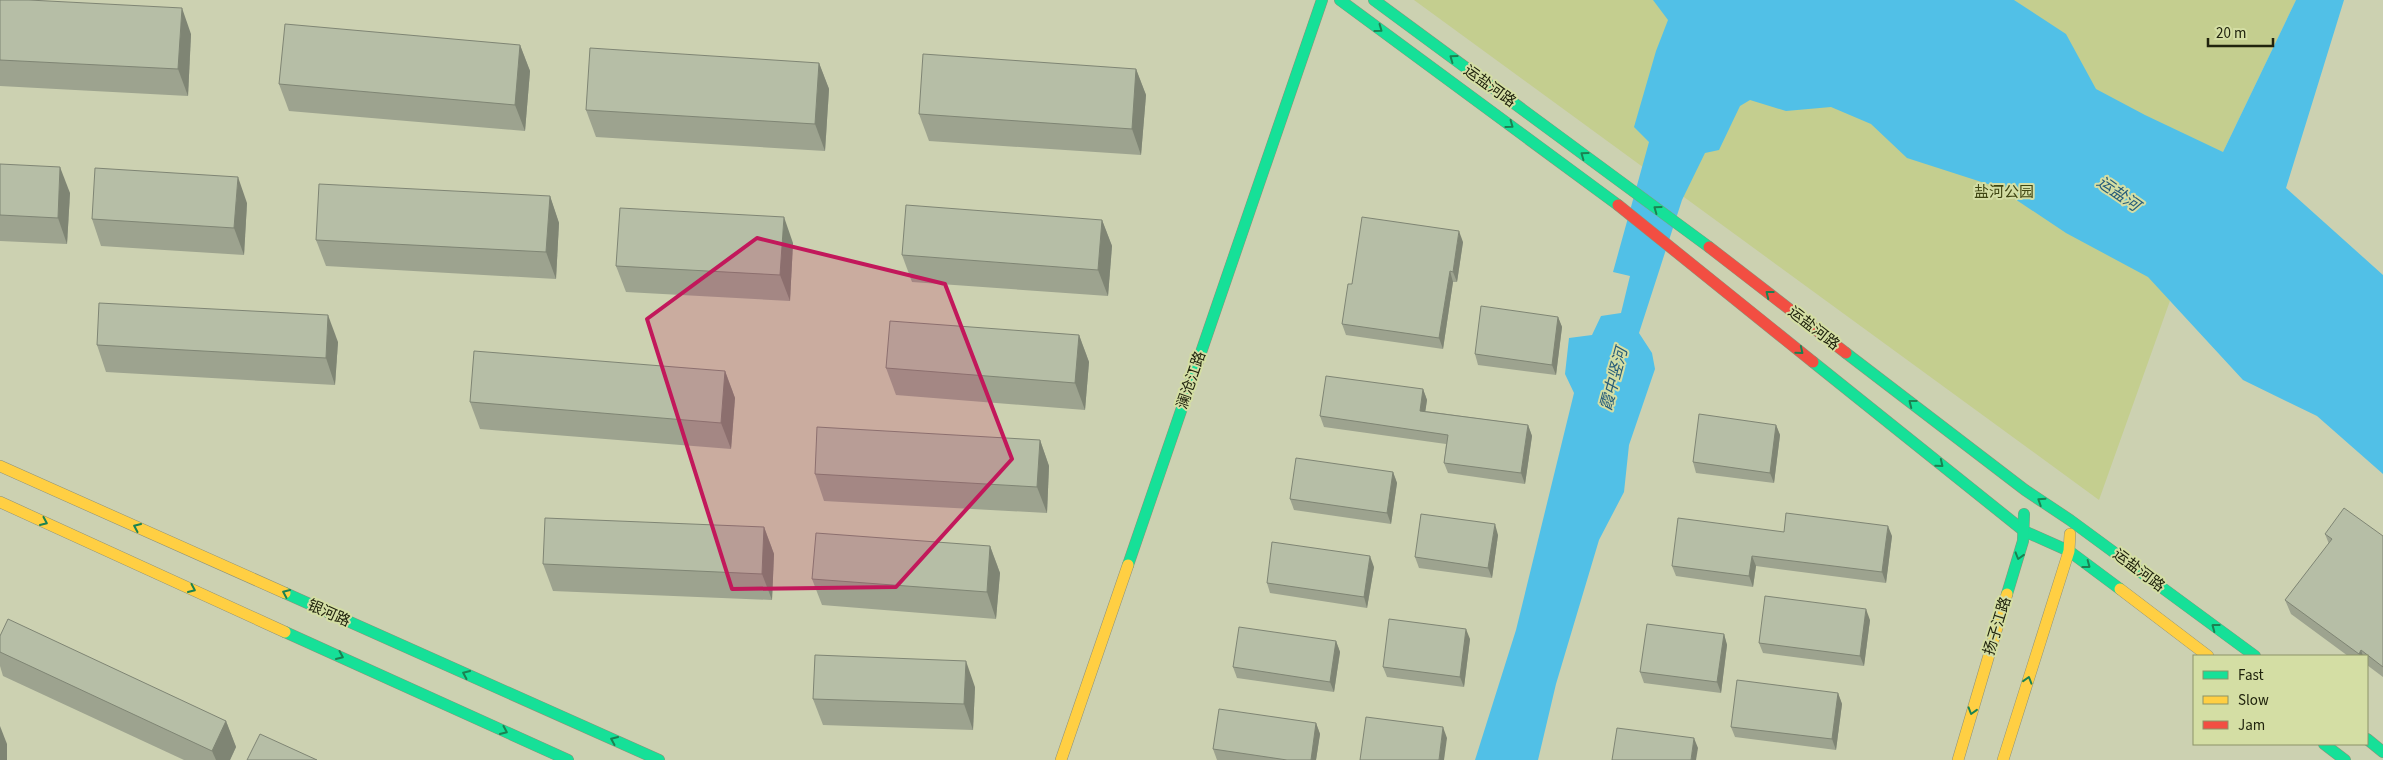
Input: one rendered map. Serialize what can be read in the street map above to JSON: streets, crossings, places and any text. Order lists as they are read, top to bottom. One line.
{"streets":{"main road":["运盐河路","澜沧江路","银河路","扬子江路"]},"crossings":[["运盐河路","扬子江路"]],"water":["运盐河","霞中竖河"],"parks":["盐河公园"],"legend":["Fast","Slow","Jam"],"scale_bar":"20 m"}
